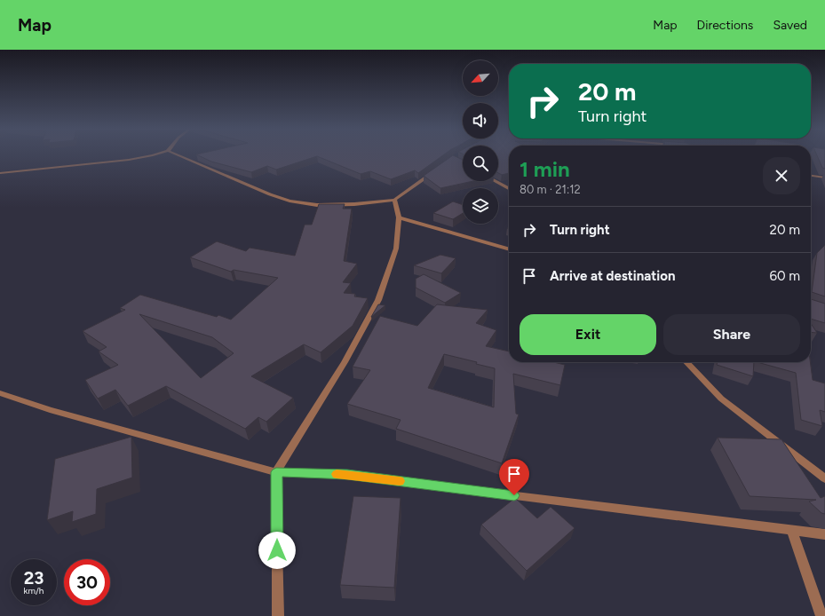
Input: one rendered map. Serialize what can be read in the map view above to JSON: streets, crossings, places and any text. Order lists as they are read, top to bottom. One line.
{"north":"bottom left","page":{"header":"Map","nav":["Map","Directions","Saved"],"turn":["20 m","Turn right"],"heading":["1 min","80 m · 21:12"],"list":[{"name":"Turn right","value":"20 m"},{"name":"Arrive at destination","value":"60 m"}],"buttons":["Exit","Share"],"speed":"23 km/h","limit":"30"}}
